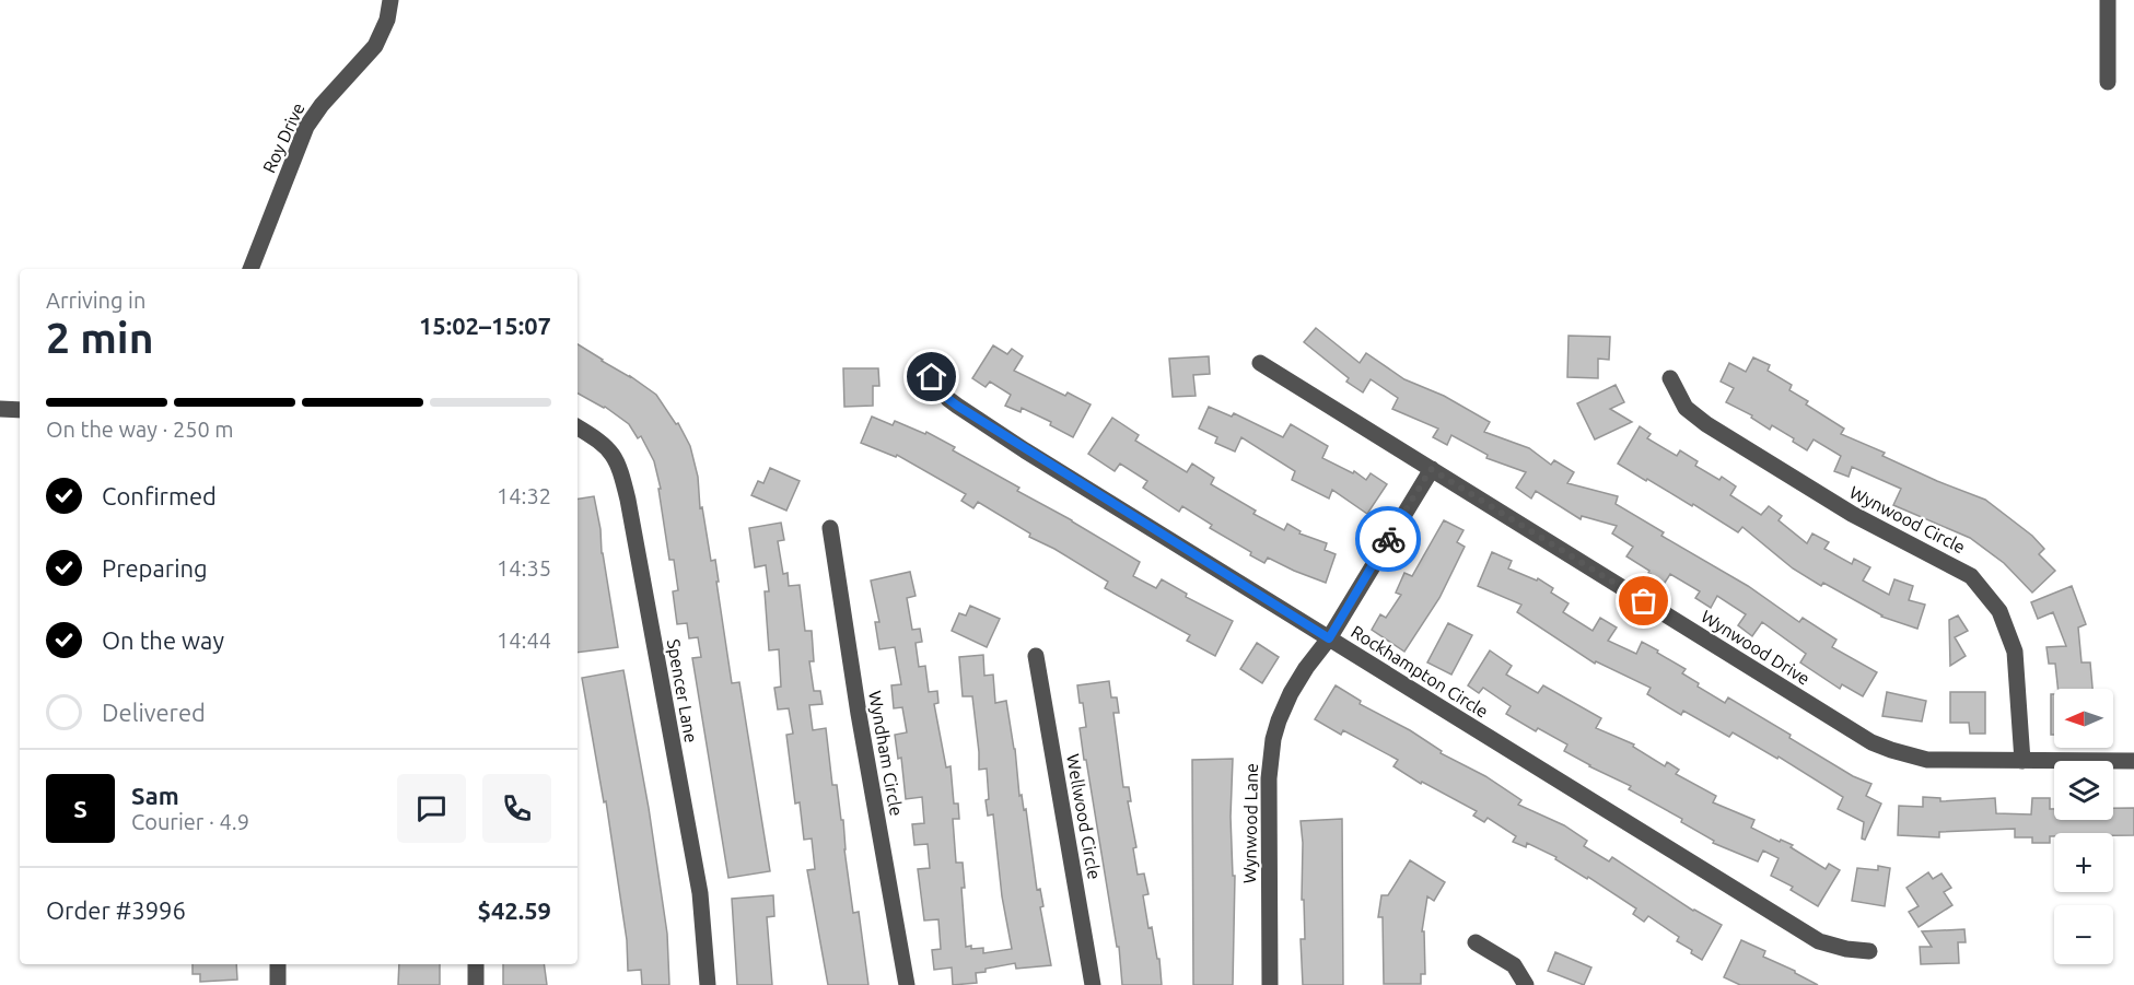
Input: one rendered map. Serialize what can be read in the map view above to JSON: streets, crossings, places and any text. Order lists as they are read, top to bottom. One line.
{"streets":{"street":["Roy Drive","Wynwood Circle","Wynwood Drive","Rockhampton Circle","Spencer Lane","Wyndham Circle","Wellwood Circle","Wynwood Lane"]},"crossings":[["Wynwood Circle","Wynwood Drive"],["Wynwood Drive","Wynwood Lane"],["Rockhampton Circle","Wynwood Lane"]],"north":"left","page":{"heading":["2 min","Arriving in","15:02–15:07"],"panel":["Sam","Courier · 4.9","Order #3996","$42.59"],"bar":"On the way · 250 m","list":[["Confirmed","14:32"],["Preparing","14:35"],["On the way","14:44"],"Delivered"],"map_buttons":["+","−"],"round":"S"}}
